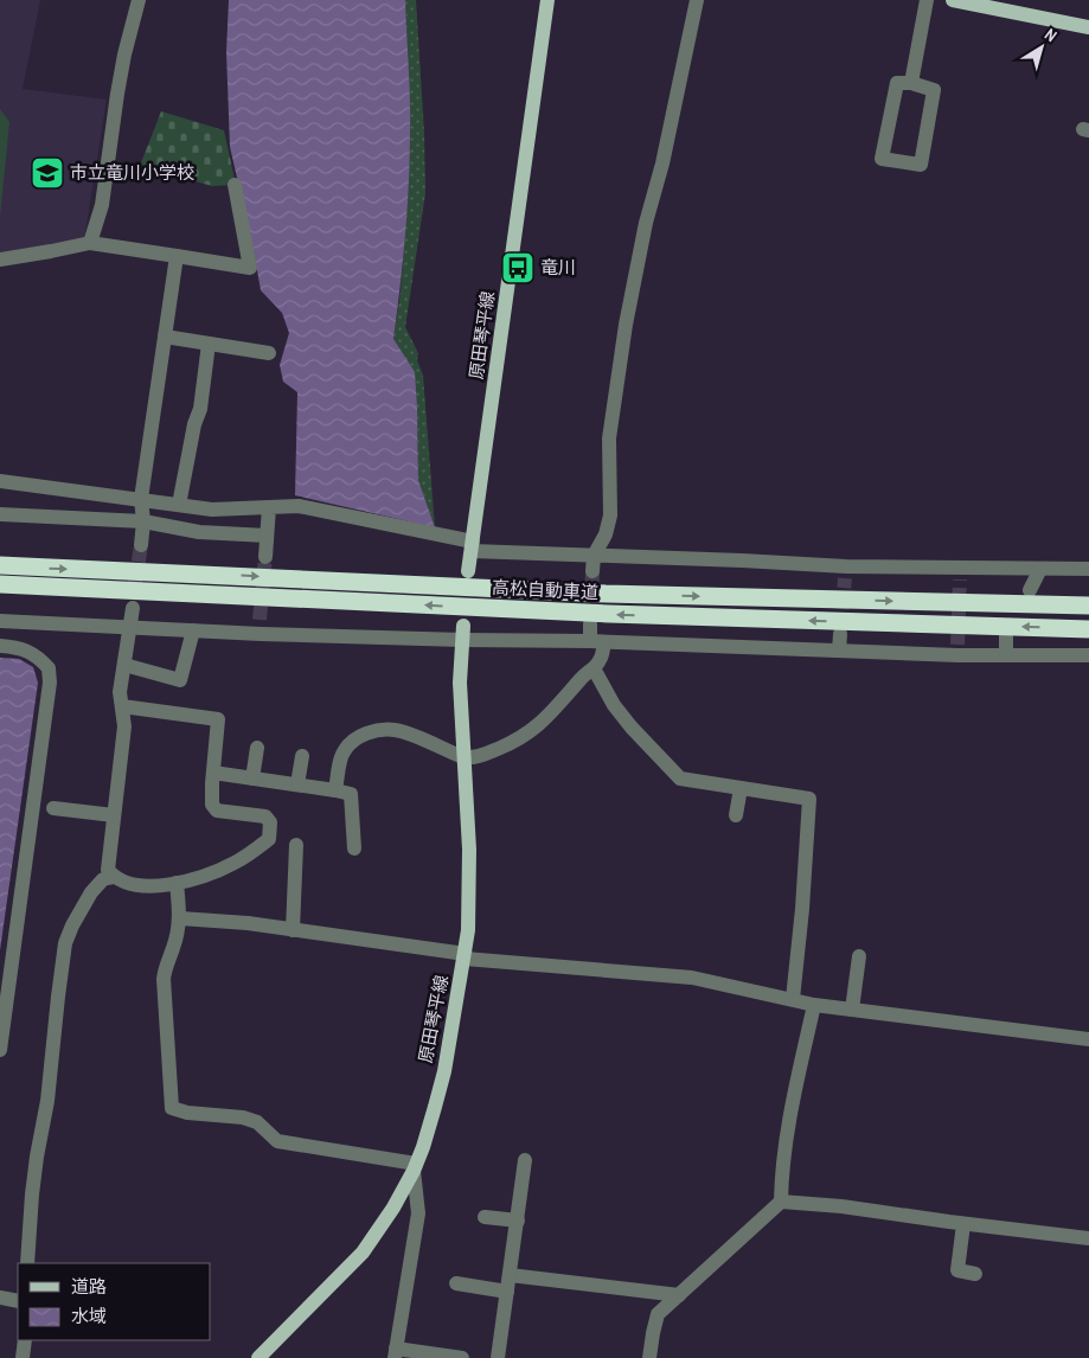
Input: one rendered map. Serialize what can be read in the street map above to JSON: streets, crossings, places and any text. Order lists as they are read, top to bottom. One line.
{"streets":{"highway":["高松自動車道"],"main road":["原田琴平線"]},"places":{"school or university":["市立竜川小学校"],"bus stop":["竜川"]},"legend":["道路","水域"],"north":"top right"}
